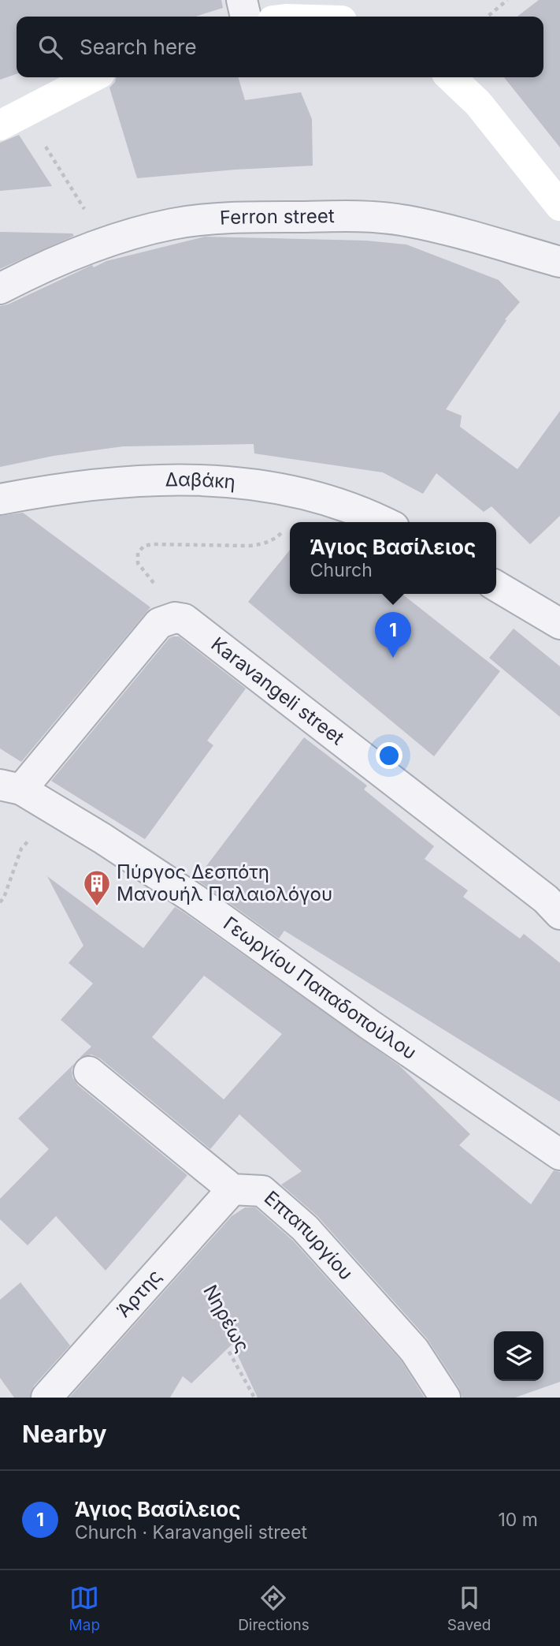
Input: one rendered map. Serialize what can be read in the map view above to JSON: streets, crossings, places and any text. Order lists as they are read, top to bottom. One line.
{"streets":{"street":["Ferron street","Δαβάκη","Karavangeli street","Γεωργίου Παπαδοπούλου","Επταπυργίου","Άρτης"],"path":["Νηρέως"]},"crossings":[["Επταπυργίου","Άρτης"],["Άρτης","Νηρέως"]],"places":{"building":["Πύργος Δεσπότη Μανουήλ Παλαιολόγου"]},"page":{"search":"Search here","popup":["Άγιος Βασίλειος","Church"],"pins":"1","heading":"Nearby","list":[{"mark":"1","name":"Άγιος Βασίλειος","note":"Church · Karavangeli street","value":"10 m"}],"nav":["Map","Directions","Saved"]}}
